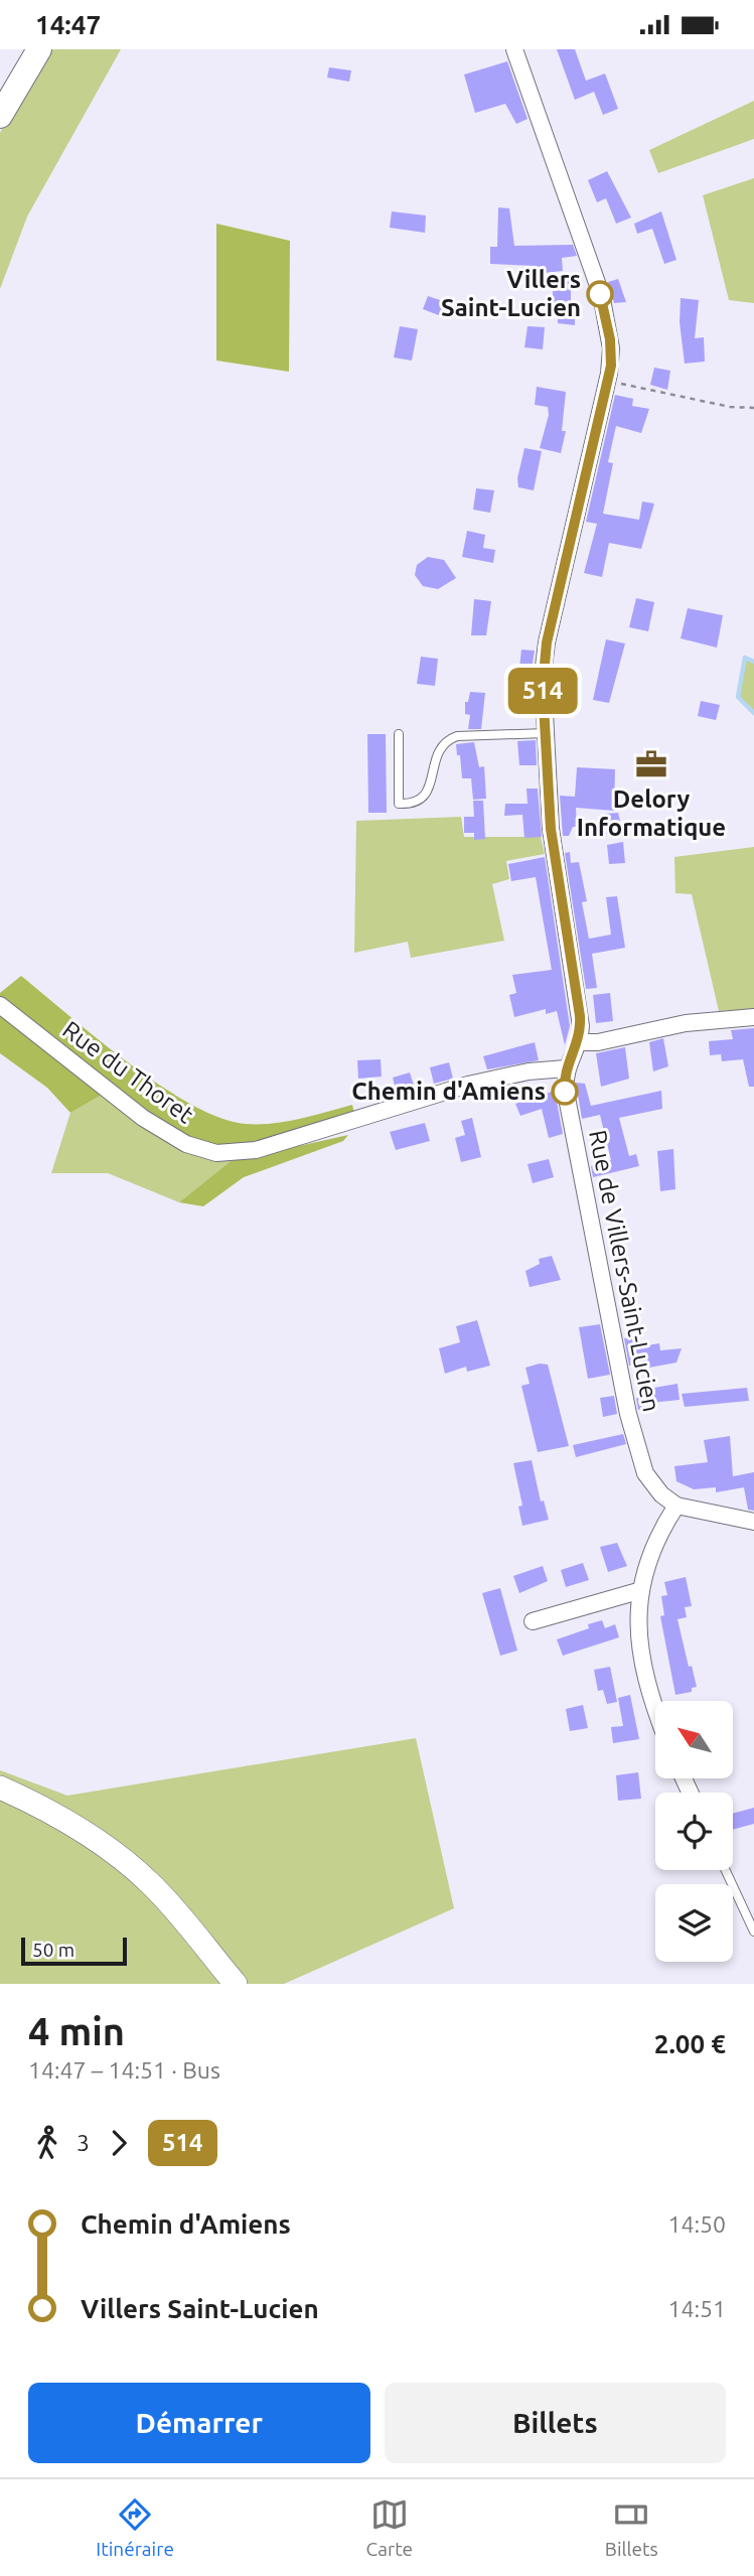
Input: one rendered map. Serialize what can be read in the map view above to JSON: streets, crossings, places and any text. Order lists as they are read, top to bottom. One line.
{"streets":{"street":["Rue du Thoret","Rue de Villers-Saint-Lucien"]},"crossings":[["Rue du Thoret","Rue de Villers-Saint-Lucien"]],"places":{"other":["Villers Saint-Lucien","Chemin d'Amiens"],"office":["Delory Informatique"]},"lines":["bus line 514"],"scale_bar":"50 m","north":"top left","page":{"status":"14:47","on_map":"514","scale":"50 m","heading":["4 min","14:47 – 14:51 · Bus","2.00 €"],"legs":["3","514"],"list":[{"name":"Chemin d'Amiens","value":"14:50"},{"name":"Villers Saint-Lucien","value":"14:51"}],"buttons":["Démarrer","Billets"],"tabs":["Itinéraire","Carte","Billets"]}}
